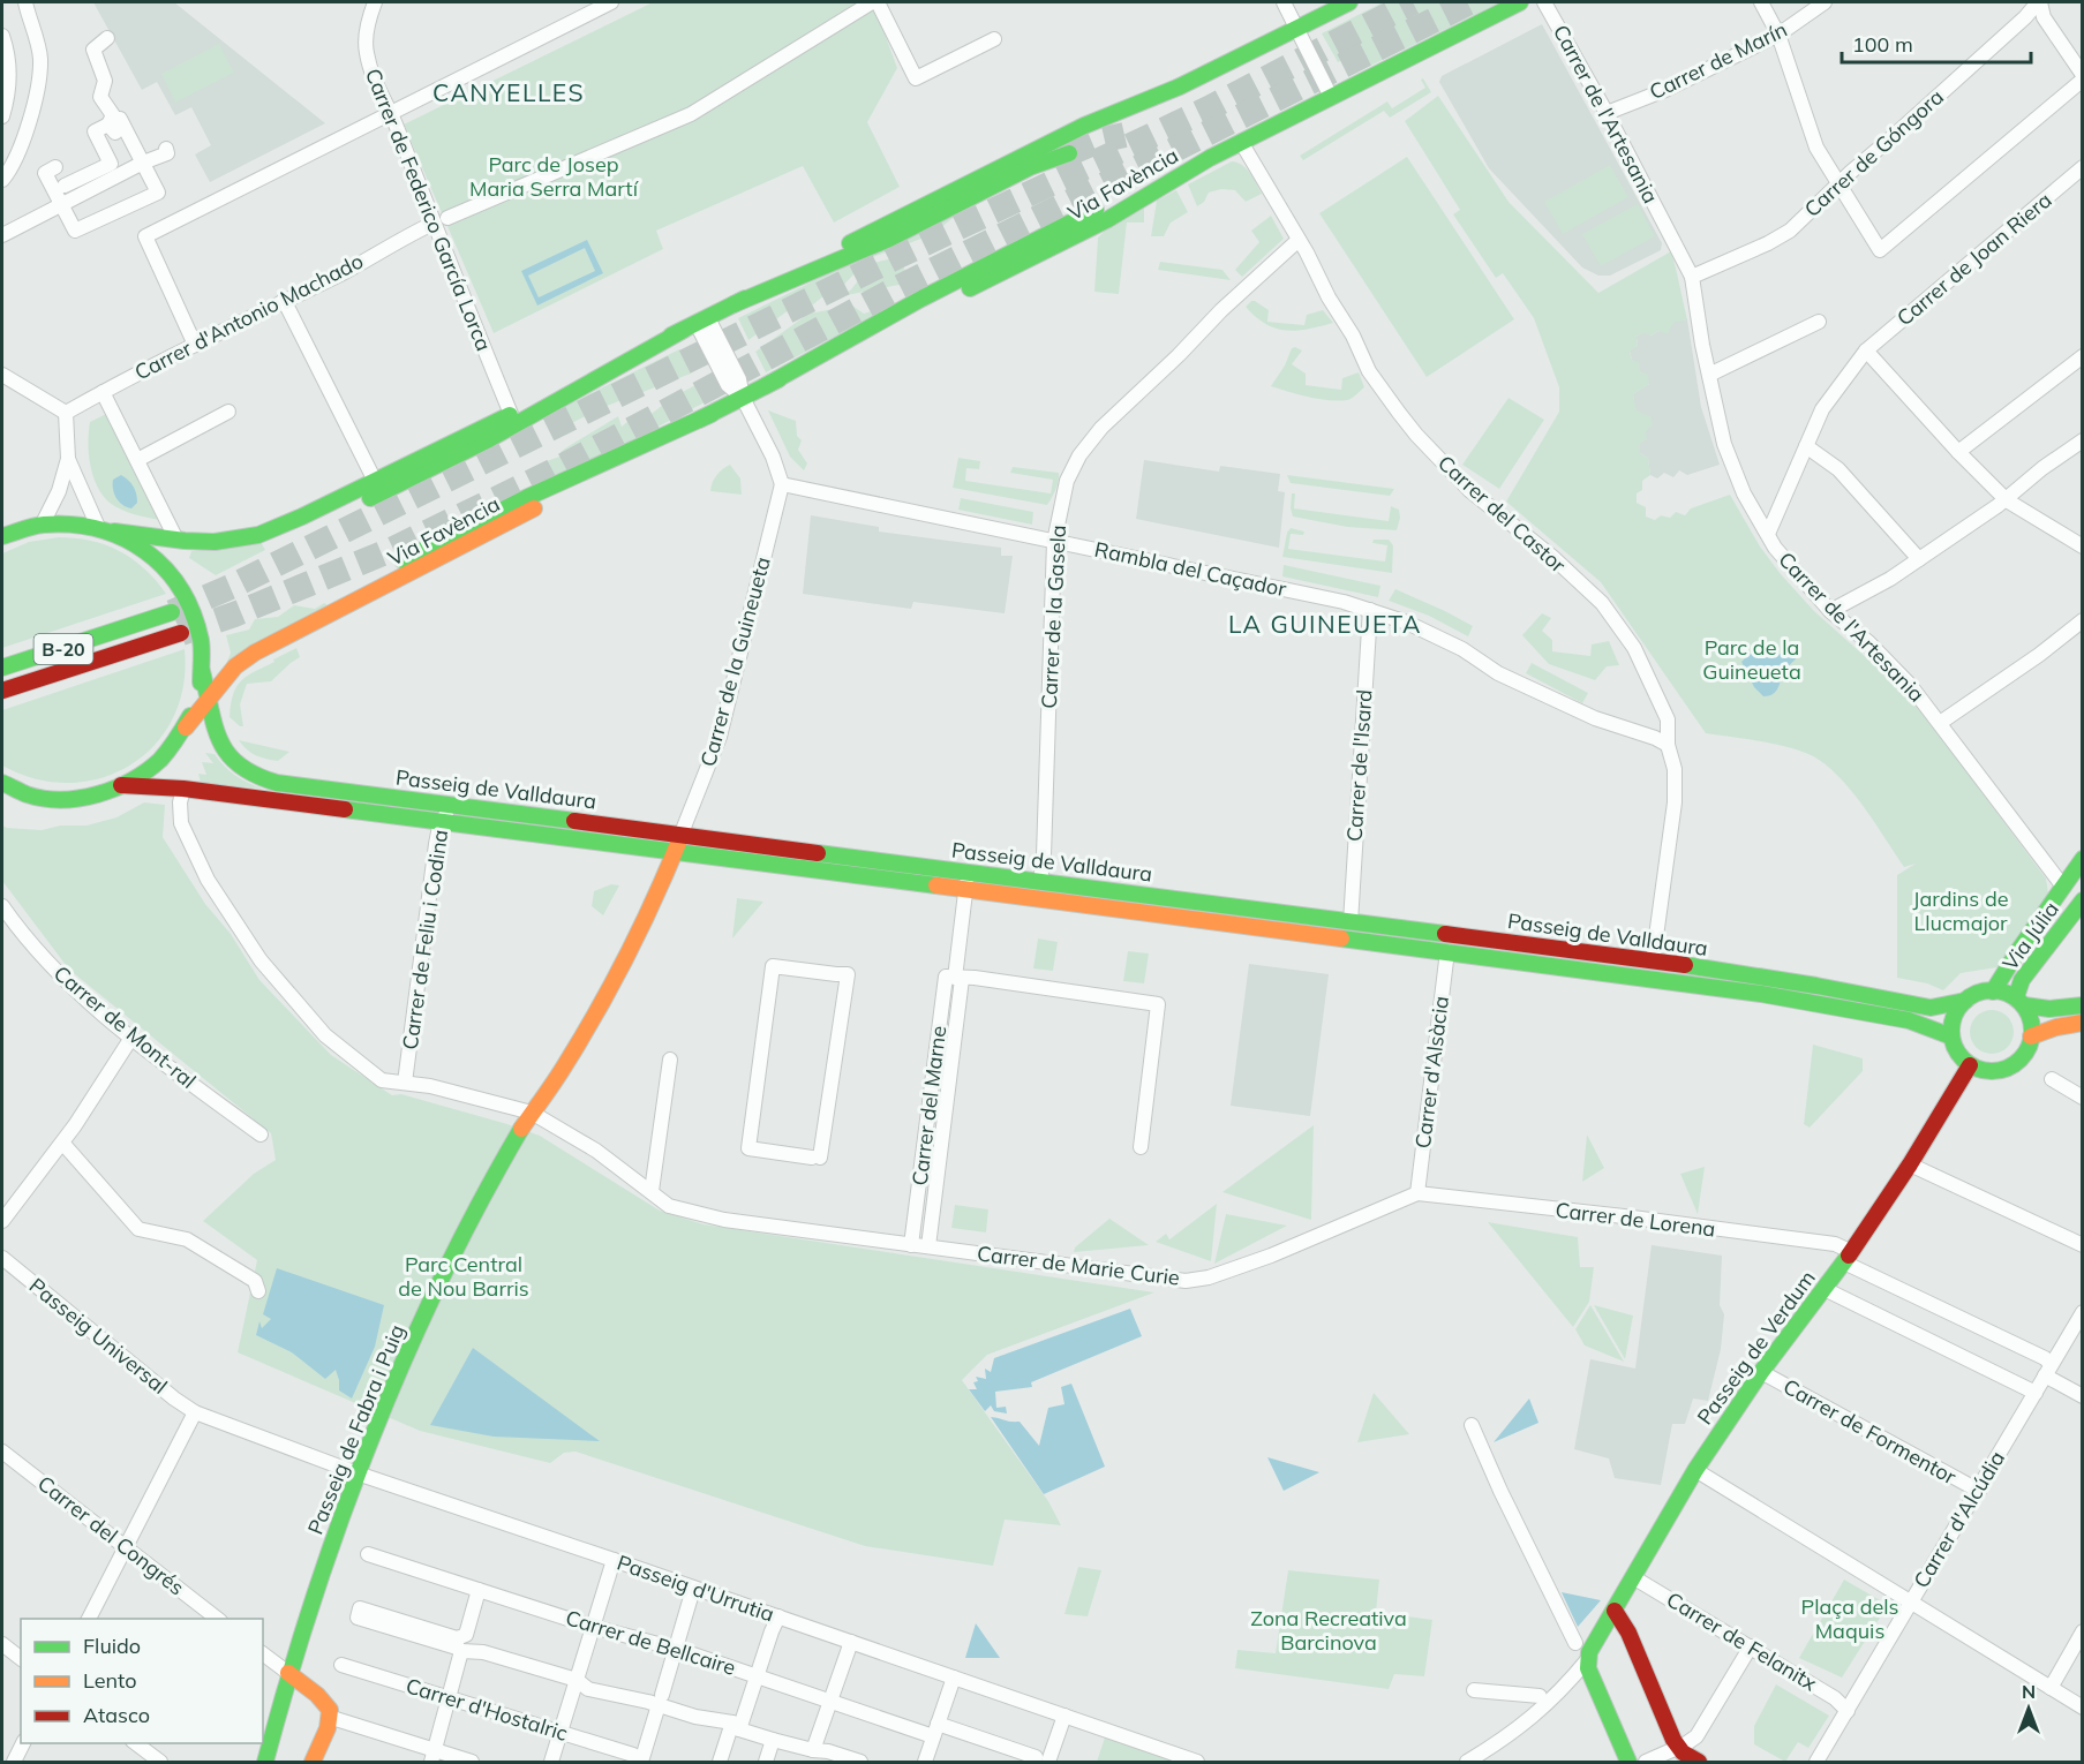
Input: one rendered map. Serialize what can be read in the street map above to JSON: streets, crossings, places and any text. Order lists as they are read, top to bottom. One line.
{"streets":{"main road":["Via Favència","B-20","Passeig de Valldaura","Via Júlia","Passeig de Verdum","Passeig de Fabra i Puig"],"street":["Carrer de Marín","Carrer de l'Artesania","Carrer de Góngora","Carrer de Federico García Lorca","Carrer de Joan Riera","Carrer d'Antonio Machado","Carrer del Castor","Rambla del Caçador","Carrer de la Gasela","Carrer de la Guineueta","Carrer de l'Isard","Carrer de Feliu i Codina","Carrer de Mont-ral","Carrer d'Alsàcia","Carrer del Marne","Carrer de Lorena","Carrer de Marie Curie","Passeig Universal","Carrer de Formentor","Carrer d'Alcúdia","Carrer del Congrés","Passeig d'Urrutia","Carrer de Felanitx","Carrer de Bellcaire","Carrer d'Hostalric"]},"crossings":[["Carrer de Marín","Carrer de l'Artesania"],["Carrer de l'Artesania","Carrer de Góngora"],["Carrer de l'Artesania","Carrer de Joan Riera"],["Carrer de l'Artesania","Via Júlia"],["Via Favència","Carrer del Castor"],["Via Favència","Passeig de Valldaura"],["Carrer de Federico García Lorca","Carrer d'Antonio Machado"],["Carrer del Castor","Rambla del Caçador"],["Carrer del Castor","Carrer de la Gasela"],["Carrer del Castor","Passeig de Valldaura"],["Rambla del Caçador","Carrer de la Gasela"],["Rambla del Caçador","Carrer de la Guineueta"],["Rambla del Caçador","Carrer de l'Isard"],["Carrer de la Gasela","Passeig de Valldaura"],["Carrer de la Guineueta","Passeig de Valldaura"],["Carrer de la Guineueta","Passeig de Fabra i Puig"],["Carrer de l'Isard","Passeig de Valldaura"],["Passeig de Valldaura","Via Júlia"],["Passeig de Valldaura","Carrer de Feliu i Codina"],["Passeig de Valldaura","Carrer d'Alsàcia"],["Passeig de Valldaura","Carrer del Marne"],["Passeig de Valldaura","Carrer de Marie Curie"],["Passeig de Valldaura","Passeig de Verdum"],["Passeig de Valldaura","Passeig de Fabra i Puig"],["Via Júlia","Passeig de Verdum"],["Carrer de Feliu i Codina","Carrer de Marie Curie"],["Carrer d'Alsàcia","Carrer de Lorena"],["Carrer d'Alsàcia","Carrer de Marie Curie"],["Carrer del Marne","Carrer de Marie Curie"],["Carrer de Lorena","Carrer de Marie Curie"],["Carrer de Lorena","Passeig de Verdum"],["Carrer de Lorena","Carrer d'Alcúdia"],["Carrer de Marie Curie","Passeig de Fabra i Puig"],["Passeig Universal","Passeig d'Urrutia"],["Passeig de Verdum","Carrer de Formentor"],["Passeig de Verdum","Carrer de Felanitx"],["Passeig de Fabra i Puig","Passeig d'Urrutia"],["Carrer de Formentor","Carrer d'Alcúdia"],["Carrer d'Alcúdia","Carrer de Felanitx"]],"districts":["CANYELLES","LA GUINEUETA"],"parks":["Parc de Josep Maria Serra Martí","Parc de la Guineueta","Jardins de Llucmajor","Parc Central de Nou Barris","Plaça dels Maquis","Zona Recreativa Barcinova"],"legend":["Fluido","Lento","Atasco"],"scale_bar":"100 m","north":"top"}
